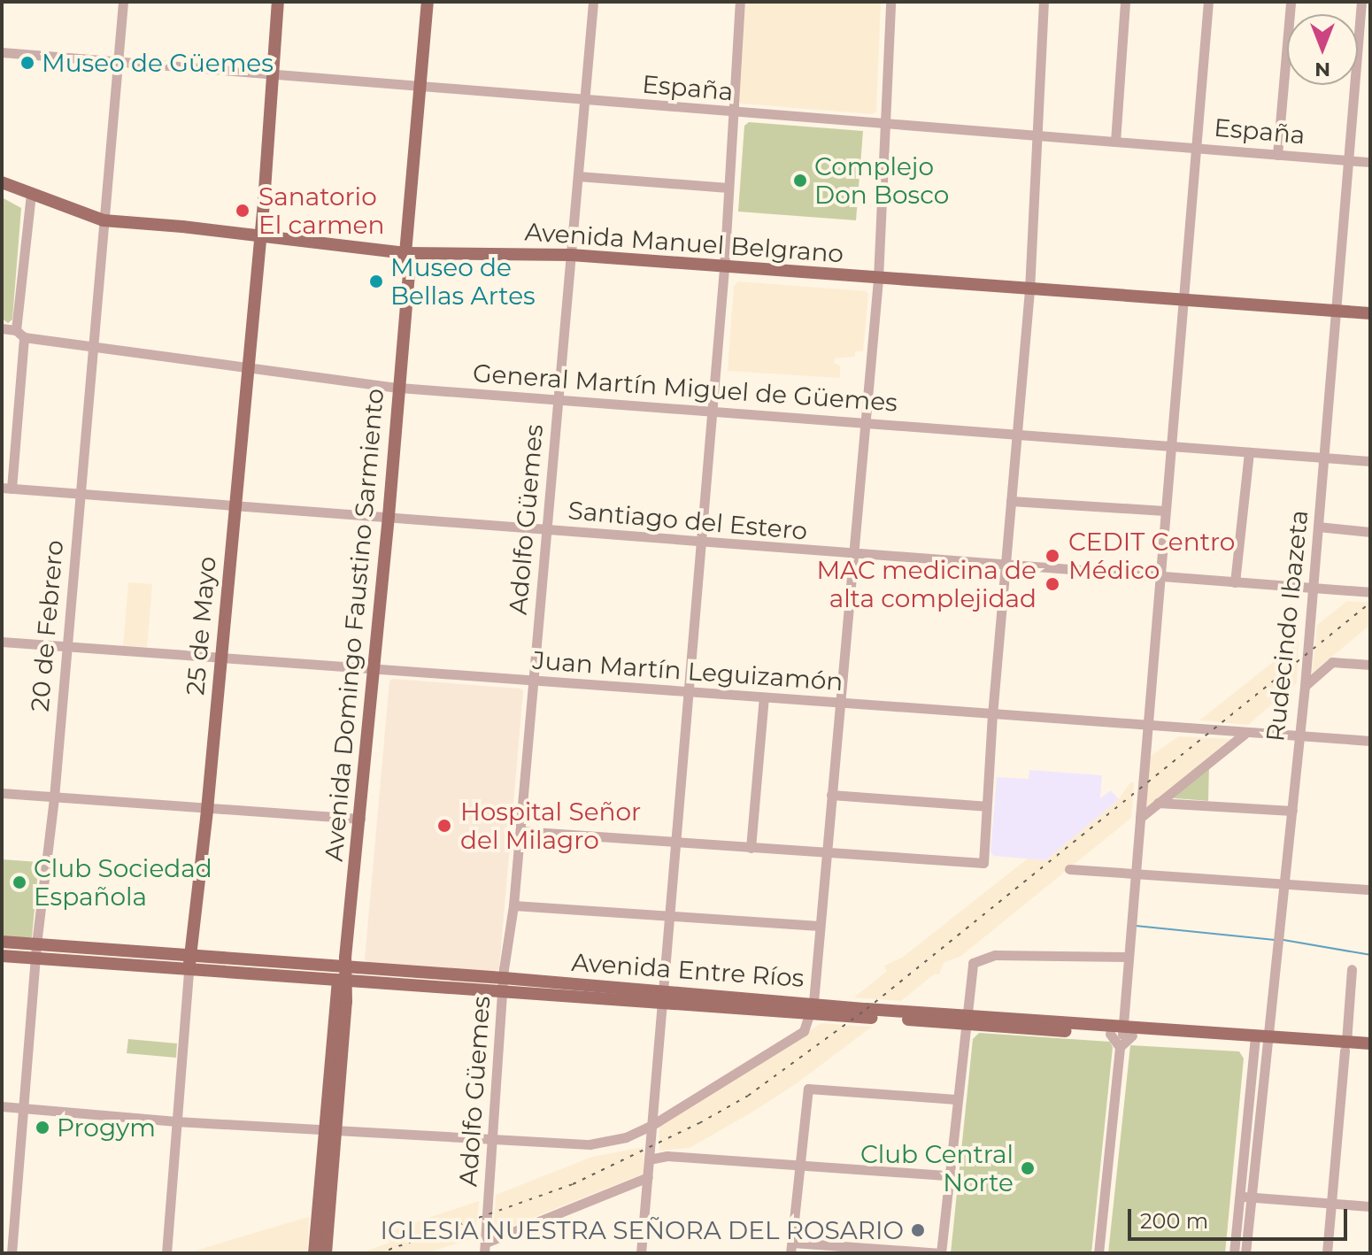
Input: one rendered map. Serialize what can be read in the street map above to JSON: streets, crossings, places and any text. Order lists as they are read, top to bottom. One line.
{"streets":{"main road":["Avenida Manuel Belgrano","Avenida Domingo Faustino Sarmiento","25 de Mayo","Avenida Entre Ríos"],"street":["España","General Martín Miguel de Güemes","Adolfo Güemes","Santiago del Estero","20 de Febrero","Rudecindo Ibazeta","Juan Martín Leguizamón"]},"crossings":[["España","Adolfo Güemes"],["España","Avenida Domingo Faustino Sarmiento"],["España","20 de Febrero"],["España","25 de Mayo"],["España","Rudecindo Ibazeta"],["Avenida Manuel Belgrano","Adolfo Güemes"],["Avenida Manuel Belgrano","Avenida Domingo Faustino Sarmiento"],["Avenida Manuel Belgrano","20 de Febrero"],["Avenida Manuel Belgrano","25 de Mayo"],["Avenida Manuel Belgrano","Rudecindo Ibazeta"],["General Martín Miguel de Güemes","Adolfo Güemes"],["General Martín Miguel de Güemes","Avenida Domingo Faustino Sarmiento"],["General Martín Miguel de Güemes","20 de Febrero"],["General Martín Miguel de Güemes","25 de Mayo"],["General Martín Miguel de Güemes","Rudecindo Ibazeta"],["Adolfo Güemes","Santiago del Estero"],["Adolfo Güemes","Juan Martín Leguizamón"],["Adolfo Güemes","Avenida Entre Ríos"],["Santiago del Estero","Avenida Domingo Faustino Sarmiento"],["Santiago del Estero","20 de Febrero"],["Santiago del Estero","25 de Mayo"],["Santiago del Estero","Rudecindo Ibazeta"],["Avenida Domingo Faustino Sarmiento","Juan Martín Leguizamón"],["Avenida Domingo Faustino Sarmiento","Avenida Entre Ríos"],["20 de Febrero","Juan Martín Leguizamón"],["20 de Febrero","Avenida Entre Ríos"],["25 de Mayo","Juan Martín Leguizamón"],["25 de Mayo","Avenida Entre Ríos"],["Rudecindo Ibazeta","Juan Martín Leguizamón"],["Rudecindo Ibazeta","Avenida Entre Ríos"]],"places":["Museo de Güemes","Complejo Don Bosco","Sanatorio El carmen","Museo de Bellas Artes","CEDIT Centro Médico","MAC medicina de alta complejidad","Hospital Señor del Milagro","Club Sociedad Española","Progym","Club Central Norte","IGLESIA NUESTRA SEÑORA DEL ROSARIO"],"scale_bar":"200 m","north":"bottom"}
